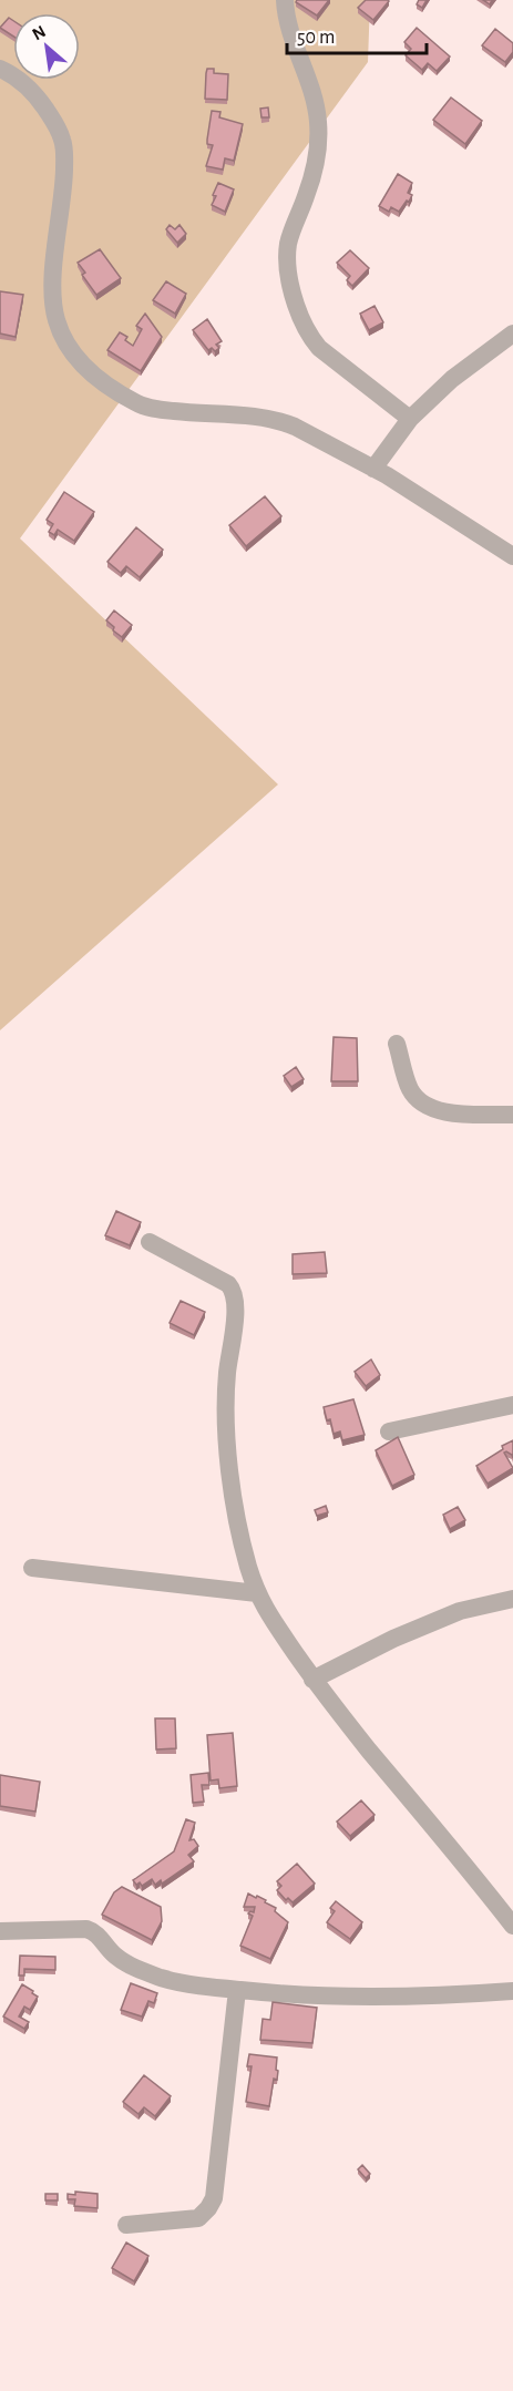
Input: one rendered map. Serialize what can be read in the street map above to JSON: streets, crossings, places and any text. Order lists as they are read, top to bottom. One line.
{"scale_bar":"50 m","north":"top left"}
